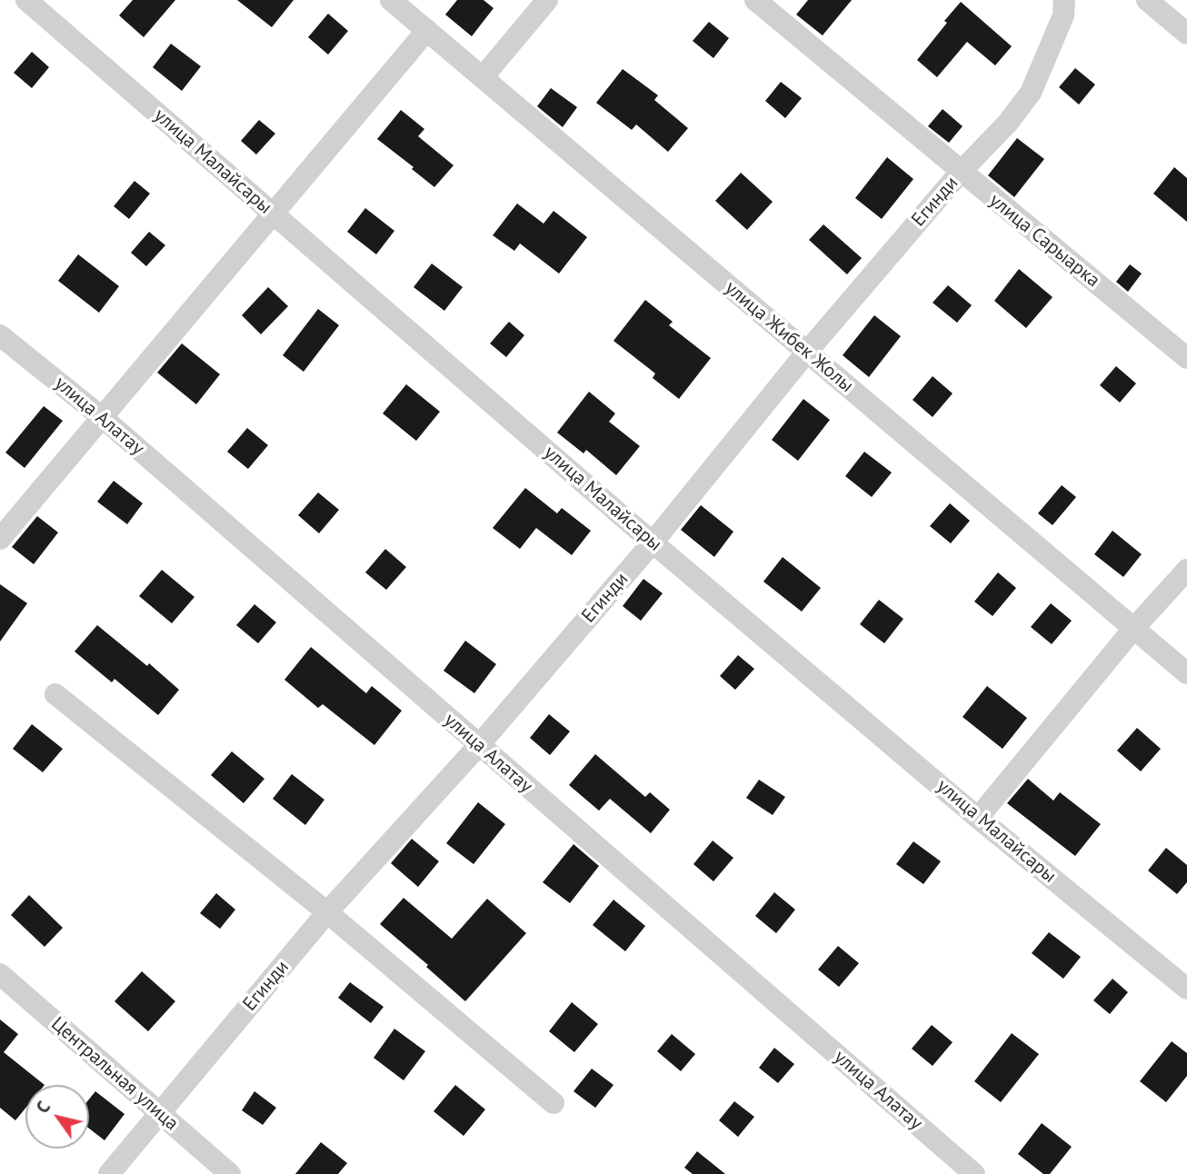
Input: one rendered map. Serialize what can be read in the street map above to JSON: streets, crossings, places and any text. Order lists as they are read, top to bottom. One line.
{"streets":{"street":["улица Малайсары","Егинди","улица Сарыарка","улица Жибек Жолы","улица Алатау","Центральная улица"]},"crossings":[["улица Малайсары","Егинди"],["Егинди","улица Сарыарка"],["Егинди","улица Жибек Жолы"],["Егинди","улица Алатау"],["Егинди","Центральная улица"]],"north":"top left"}
